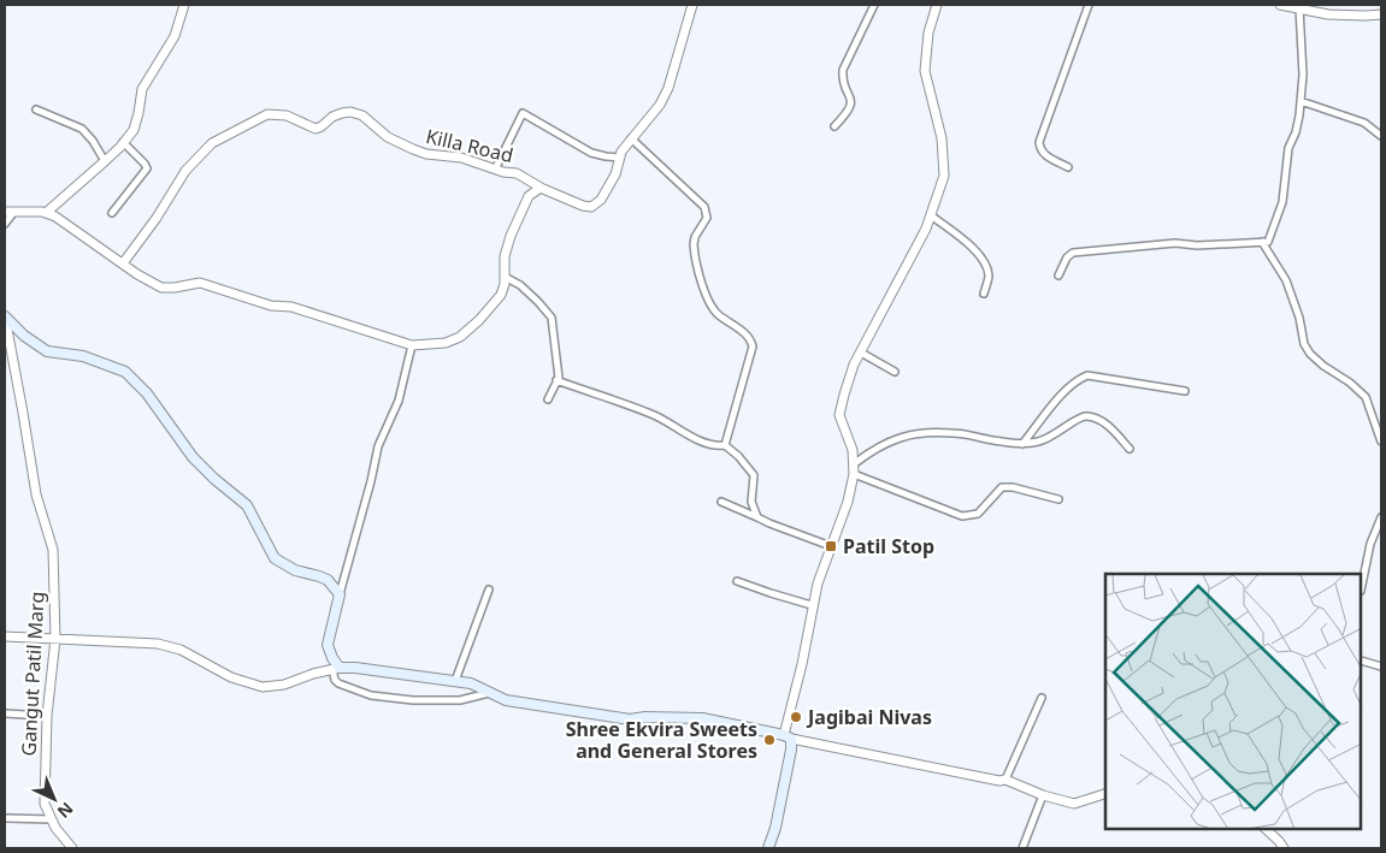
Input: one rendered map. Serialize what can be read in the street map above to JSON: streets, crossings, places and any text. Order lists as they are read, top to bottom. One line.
{"streets":{"street":["Killa Road","Gangut Patil Marg"]},"places":{"transit":["Patil Stop"],"other":["Jagibai Nivas","Shree Ekvira Sweets and General Stores"]},"north":"bottom right"}
